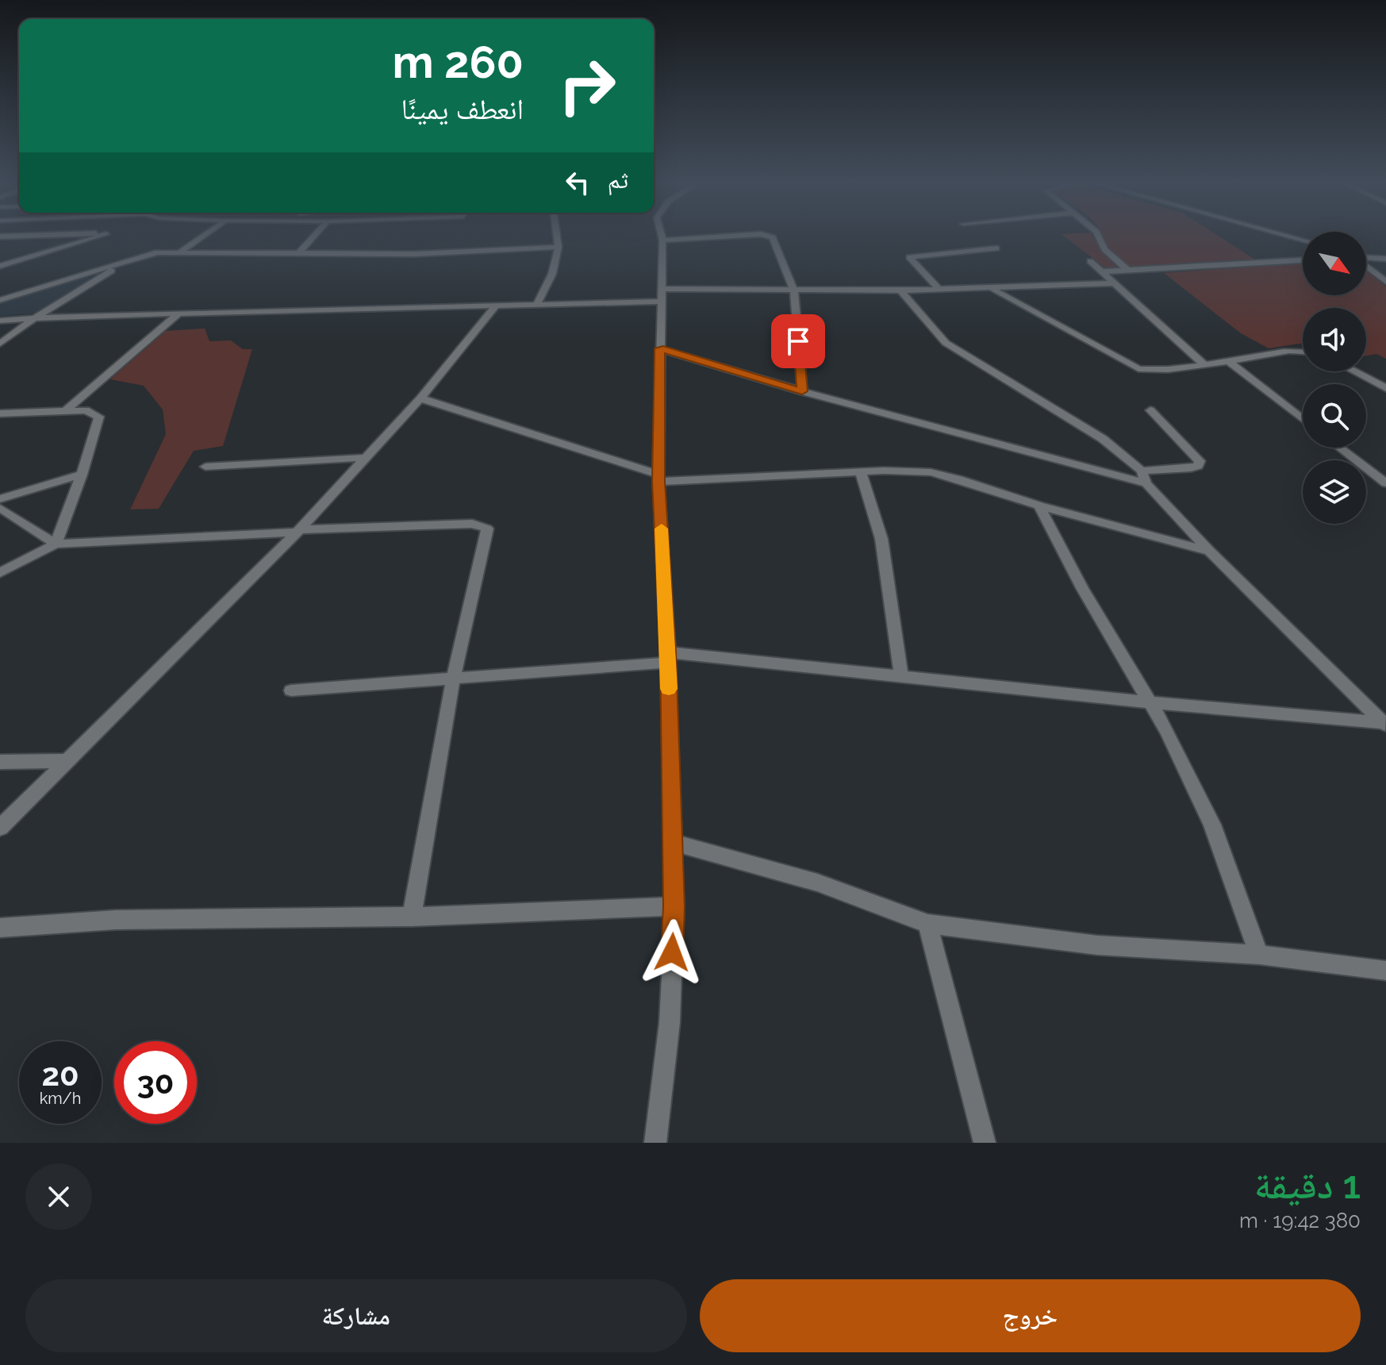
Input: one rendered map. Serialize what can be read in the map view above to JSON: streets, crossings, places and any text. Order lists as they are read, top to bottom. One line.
{"north":"bottom right","page":{"turn":["260 m","انعطف يمينًا"],"then":"ثم","speed":"20 km/h","limit":"30","heading":["1 دقيقة","380 m · 19:42"],"buttons":["خروج","مشاركة"]}}
